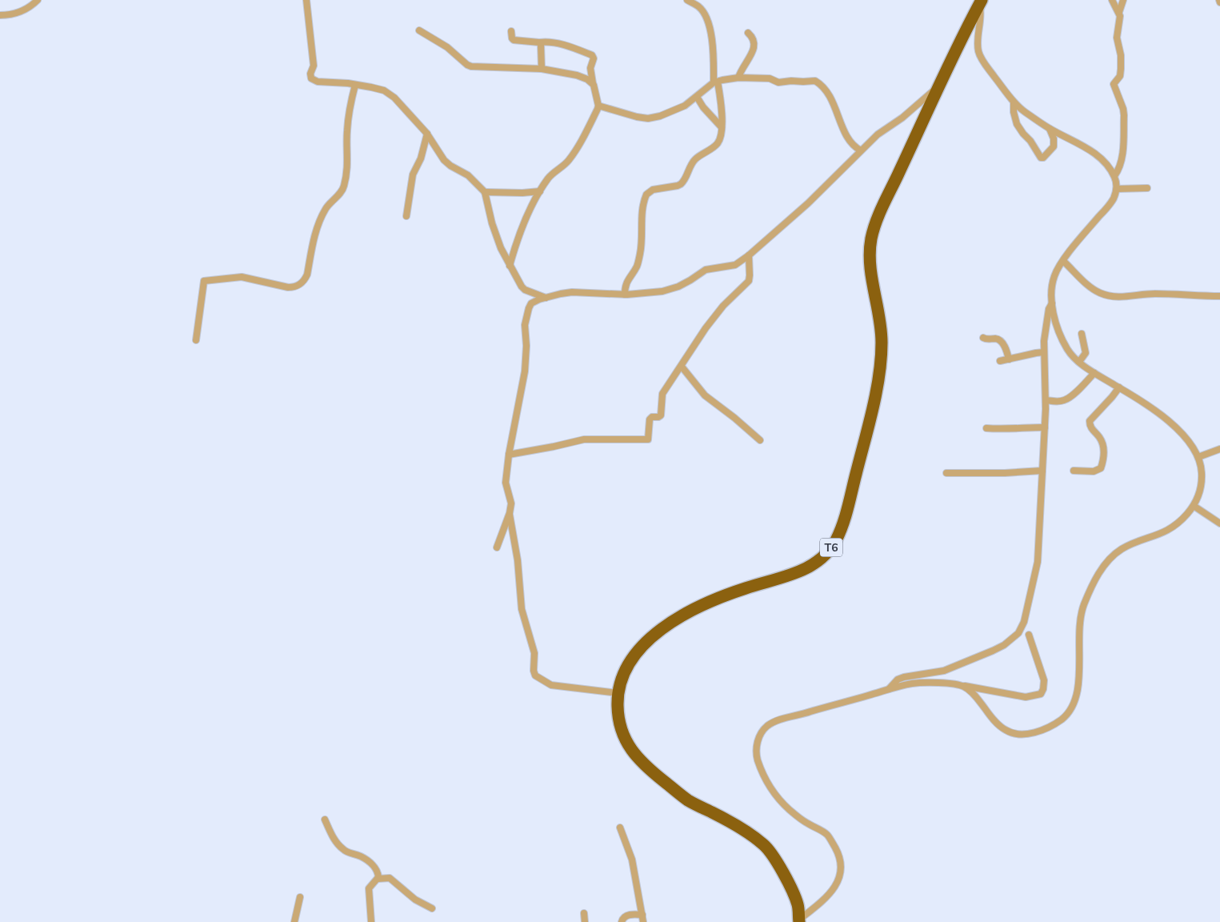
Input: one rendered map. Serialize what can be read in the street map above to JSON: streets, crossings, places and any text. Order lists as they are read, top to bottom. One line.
{"streets":{"highway":["T6"]}}
